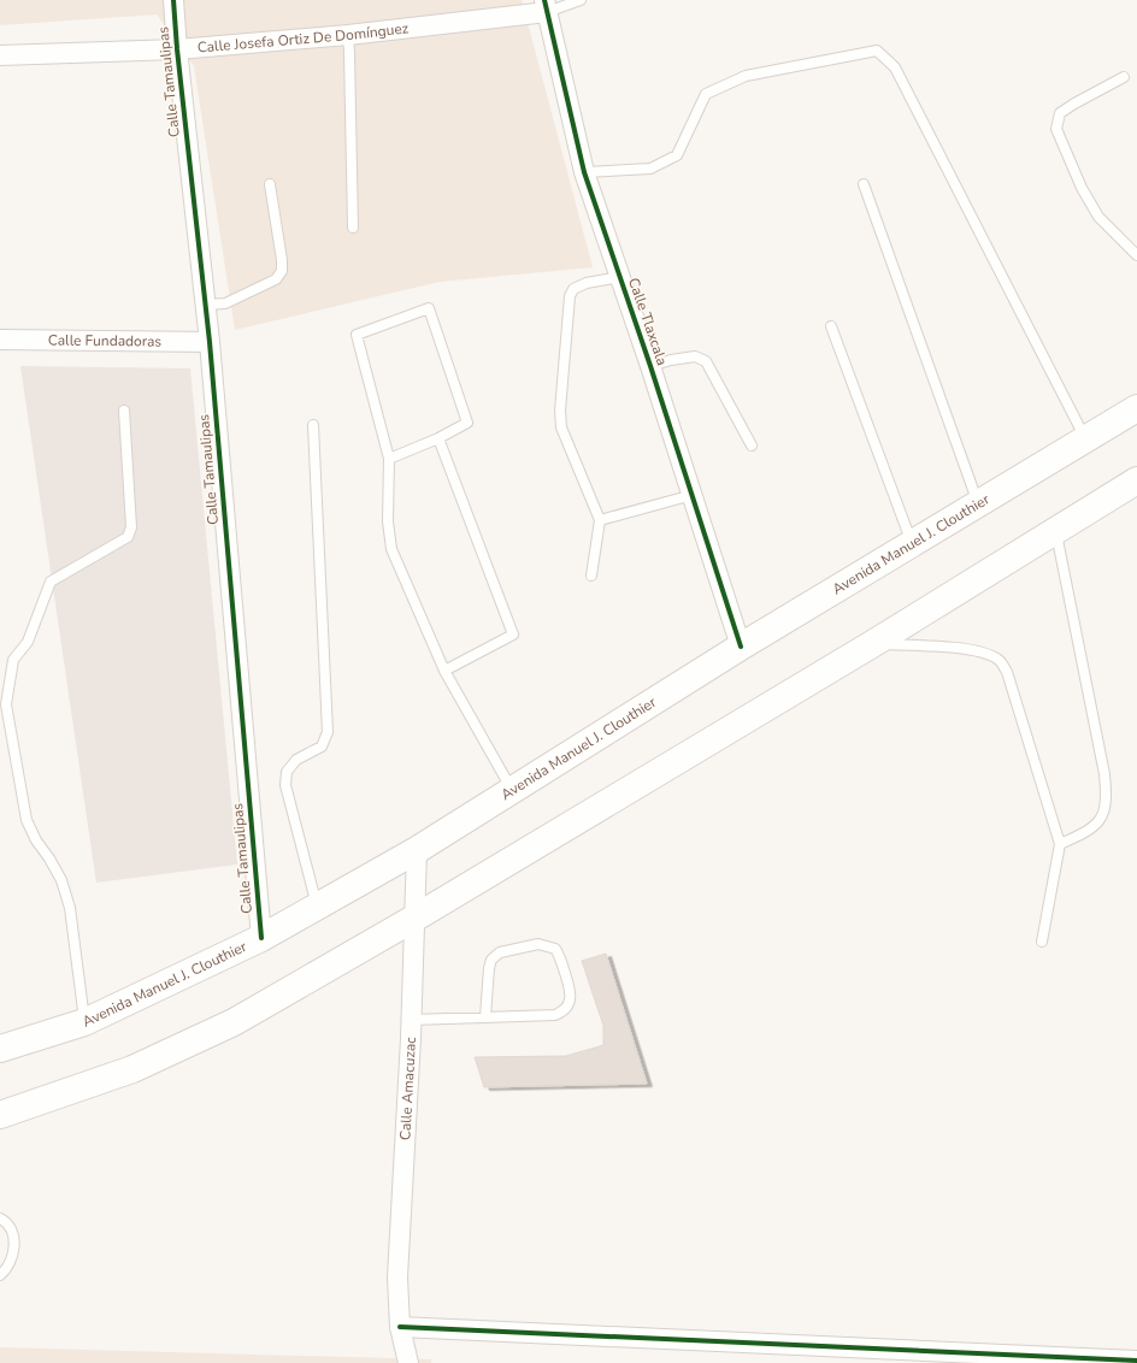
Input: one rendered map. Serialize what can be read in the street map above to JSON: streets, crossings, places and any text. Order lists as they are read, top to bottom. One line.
{"streets":{"main road":["Avenida Manuel J. Clouthier"],"street":["Calle Josefa Ortiz De Domínguez","Calle Tamaulipas","Calle Tlaxcala","Calle Fundadoras","Calle Amacuzac"]},"crossings":[["Calle Josefa Ortiz De Domínguez","Calle Tamaulipas"],["Calle Josefa Ortiz De Domínguez","Calle Tlaxcala"],["Calle Tamaulipas","Calle Fundadoras"],["Calle Tamaulipas","Avenida Manuel J. Clouthier"],["Calle Tlaxcala","Avenida Manuel J. Clouthier"],["Avenida Manuel J. Clouthier","Calle Amacuzac"]]}
